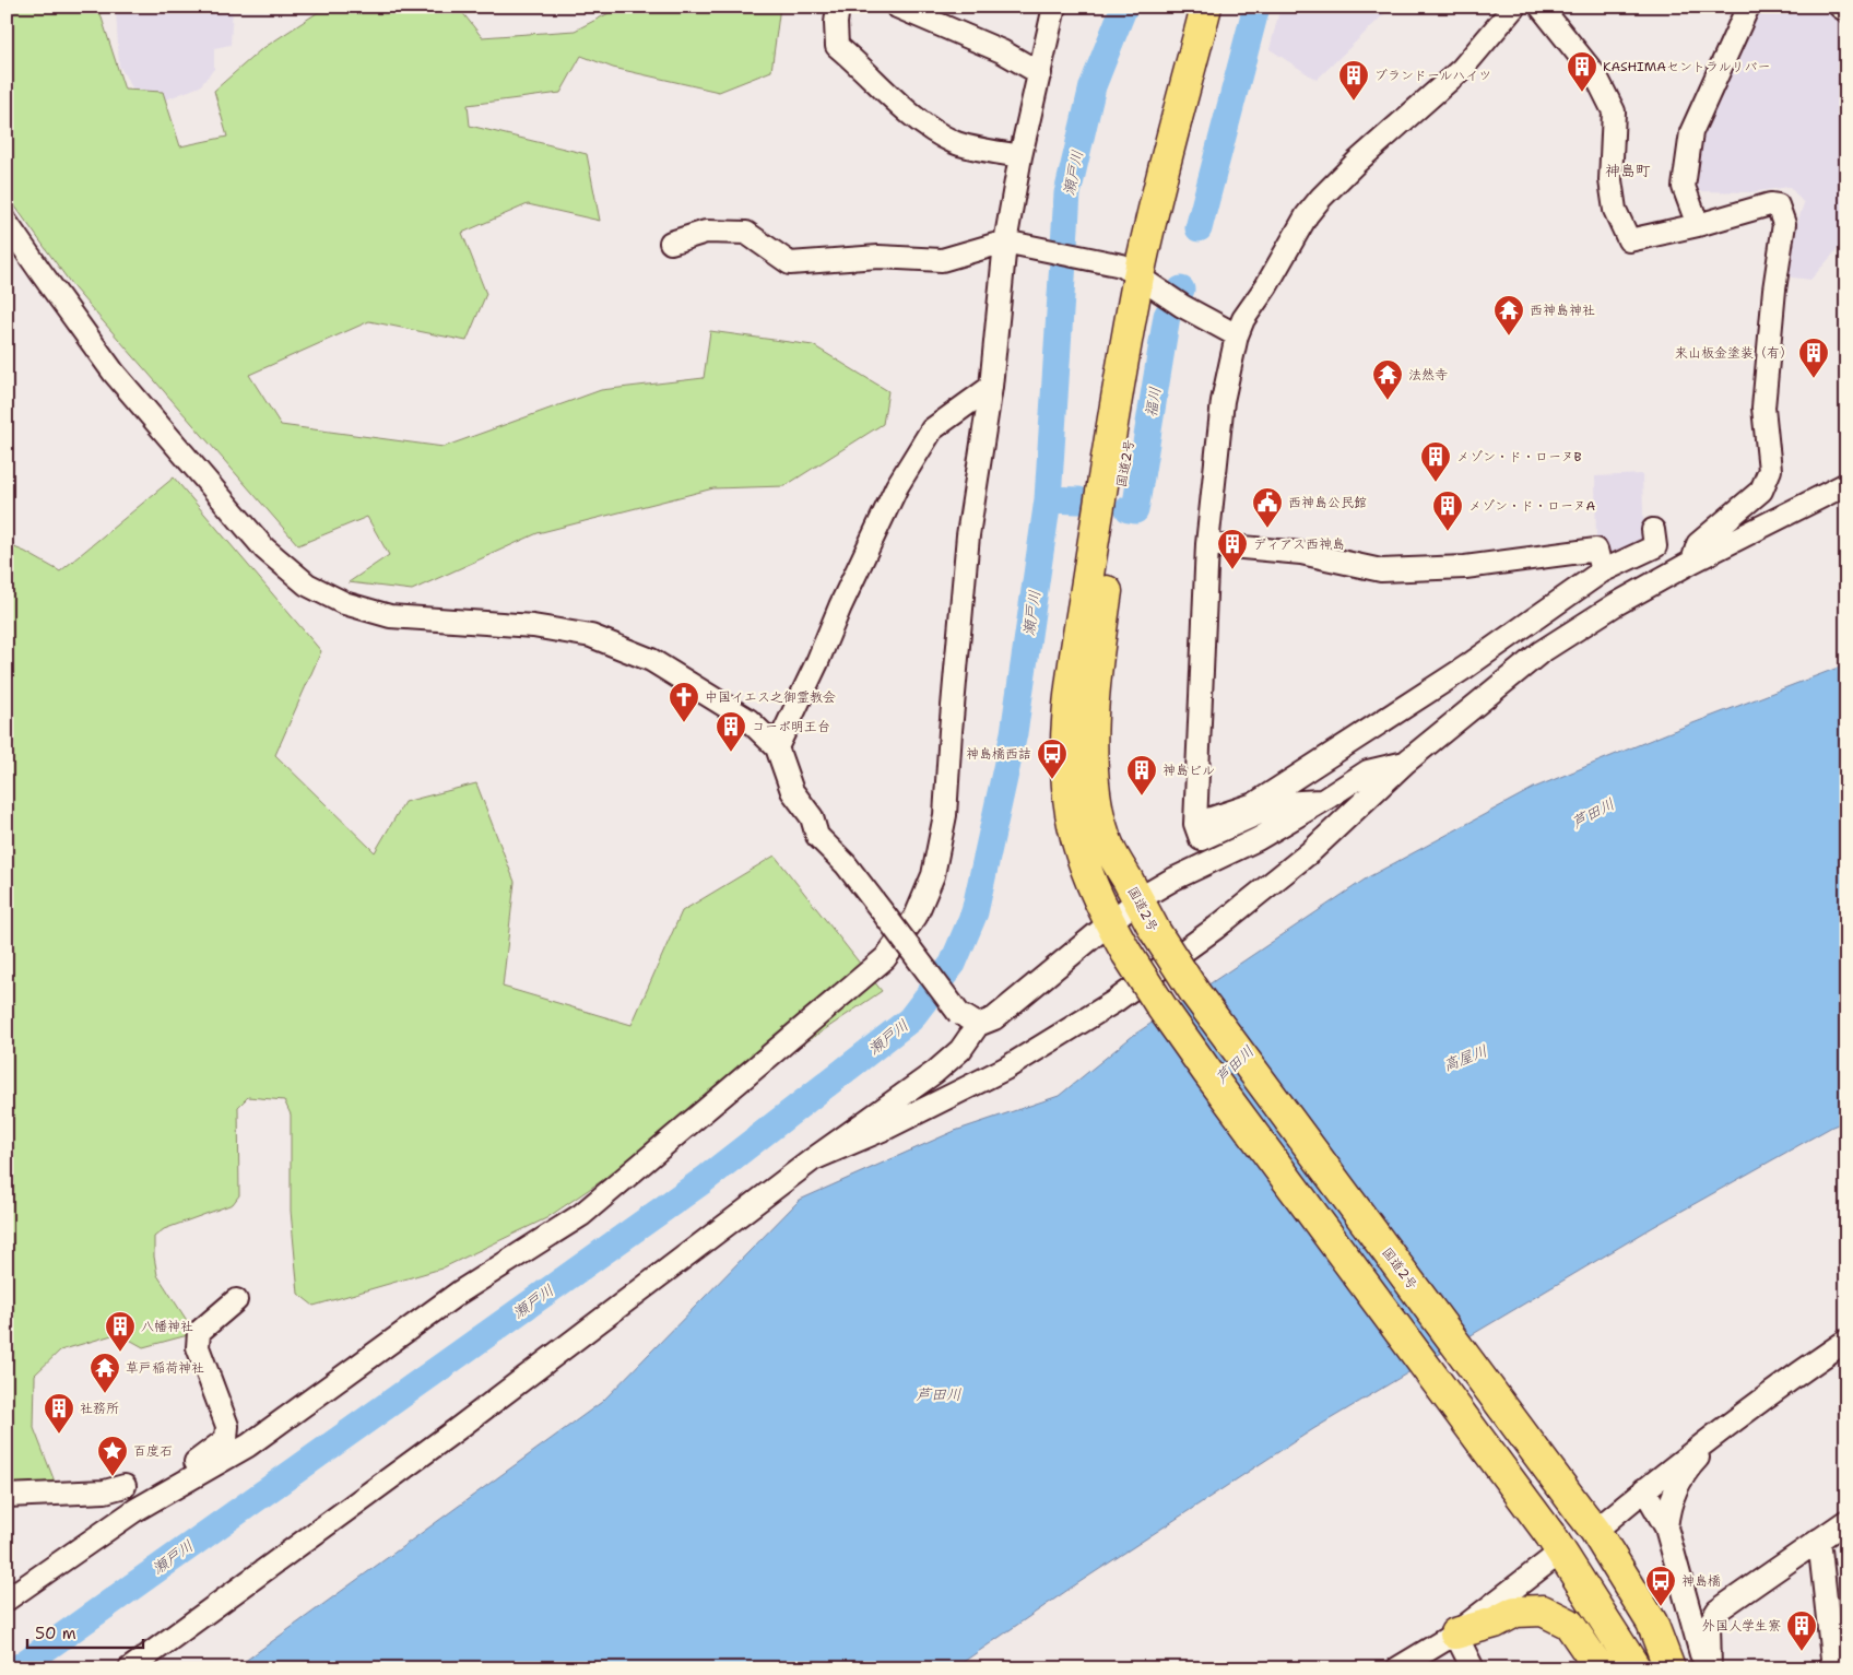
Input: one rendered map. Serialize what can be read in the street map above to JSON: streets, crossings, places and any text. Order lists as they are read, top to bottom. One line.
{"streets":{"highway":["国道2号"]},"districts":["神島町"],"water":["瀬戸川","福川","芦田川","高屋川"],"places":{"building":["KASHIMAセントラルリバー","ブランドールハイツ","来山板金塗装（有）","メゾン・ド・ローヌB","メゾン・ド・ローヌA","ディアス西神島","コーポ明王台","神島ビル","八幡神社","社務所","外国人学生寮"],"temple":["西神島神社","法然寺","草戸稲荷神社"],"public building":["西神島公民館"],"church":["中国イエス之御霊教会"],"bus stop":["神島橋西詰","神島橋"],"place":["百度石"]},"scale_bar":"50 m"}
